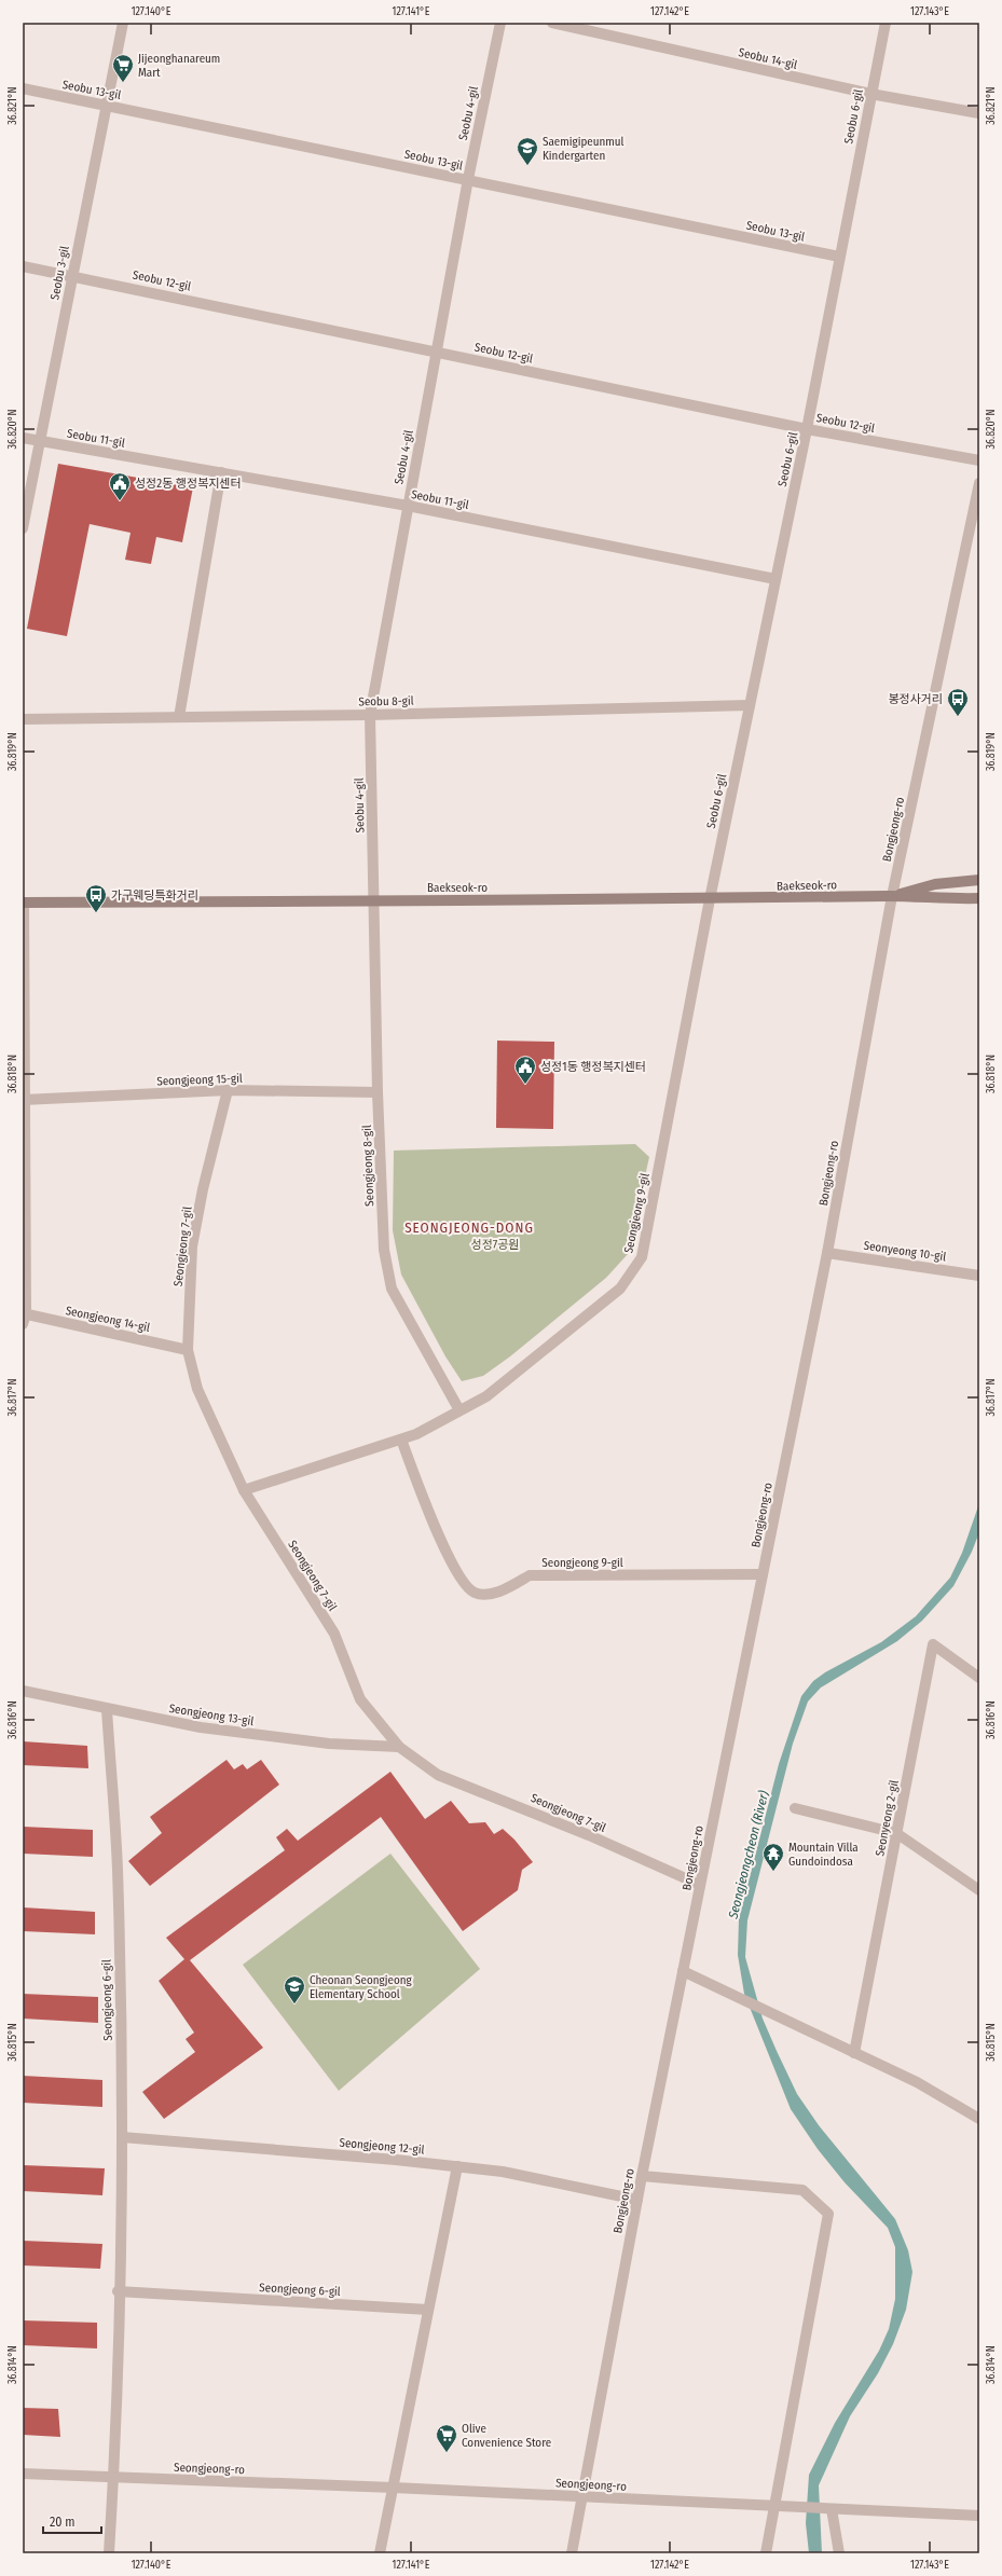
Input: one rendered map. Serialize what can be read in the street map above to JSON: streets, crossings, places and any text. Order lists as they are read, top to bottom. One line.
{"streets":{"main road":["Baekseok-ro"],"street":["Seobu 14-gil","Seobu 13-gil","Seobu 4-gil","Seobu 6-gil","Seobu 3-gil","Seobu 12-gil","Seobu 11-gil","Seobu 8-gil","Bongjeong-ro","Seongjeong 15-gil","Seongjeong 8-gil","Seongjeong 9-gil","Seongjeong 7-gil","Seonyeong 10-gil","Seongjeong 14-gil","Seongjeong 13-gil","Seonyeong 2-gil","Seongjeong 6-gil","Seongjeong 12-gil","Seongjeong-ro"]},"crossings":[["Seobu 14-gil","Seobu 6-gil"],["Seobu 13-gil","Seobu 4-gil"],["Seobu 13-gil","Seobu 6-gil"],["Seobu 13-gil","Seobu 3-gil"],["Seobu 4-gil","Seobu 12-gil"],["Seobu 4-gil","Seobu 11-gil"],["Seobu 4-gil","Seobu 8-gil"],["Seobu 4-gil","Baekseok-ro"],["Seobu 4-gil","Seongjeong 8-gil"],["Seobu 6-gil","Seobu 12-gil"],["Seobu 6-gil","Seobu 11-gil"],["Seobu 6-gil","Seobu 8-gil"],["Seobu 6-gil","Baekseok-ro"],["Seobu 6-gil","Seongjeong 9-gil"],["Seobu 3-gil","Seobu 12-gil"],["Seobu 3-gil","Seobu 11-gil"],["Bongjeong-ro","Baekseok-ro"],["Bongjeong-ro","Seongjeong 9-gil"],["Bongjeong-ro","Seongjeong 7-gil"],["Bongjeong-ro","Seonyeong 10-gil"],["Bongjeong-ro","Seongjeong 12-gil"],["Bongjeong-ro","Seongjeong-ro"],["Baekseok-ro","Seongjeong 8-gil"],["Baekseok-ro","Seongjeong 9-gil"],["Seongjeong 15-gil","Seongjeong 8-gil"],["Seongjeong 15-gil","Seongjeong 7-gil"],["Seongjeong 8-gil","Seongjeong 9-gil"],["Seongjeong 9-gil","Seongjeong 7-gil"],["Seongjeong 7-gil","Seongjeong 14-gil"],["Seongjeong 7-gil","Seongjeong 13-gil"],["Seongjeong 13-gil","Seongjeong 6-gil"],["Seongjeong 6-gil","Seongjeong 12-gil"],["Seongjeong 6-gil","Seongjeong-ro"]],"districts":["SEONGJEONG-DONG"],"water":["Seongjeongcheon (River)"],"parks":["성정7공원"],"places":{"supermarket":["Jijeonghanareum Mart","Olive Convenience Store"],"school or university":["Saemigipeunmul Kindergarten","Cheonan Seongjeong Elementary School"],"public building":["성정2동 행정복지센터","성정1동 행정복지센터"],"bus stop":["봉정사거리","가구웨딩특화거리"],"temple":["Mountain Villa Gundoindosa"]},"scale_bar":"20 m","coordinates":["127.140°E","127.141°E","127.142°E","127.143°E","36.821°N","36.820°N","36.819°N","36.818°N","36.817°N","36.816°N","36.815°N","36.814°N"]}
